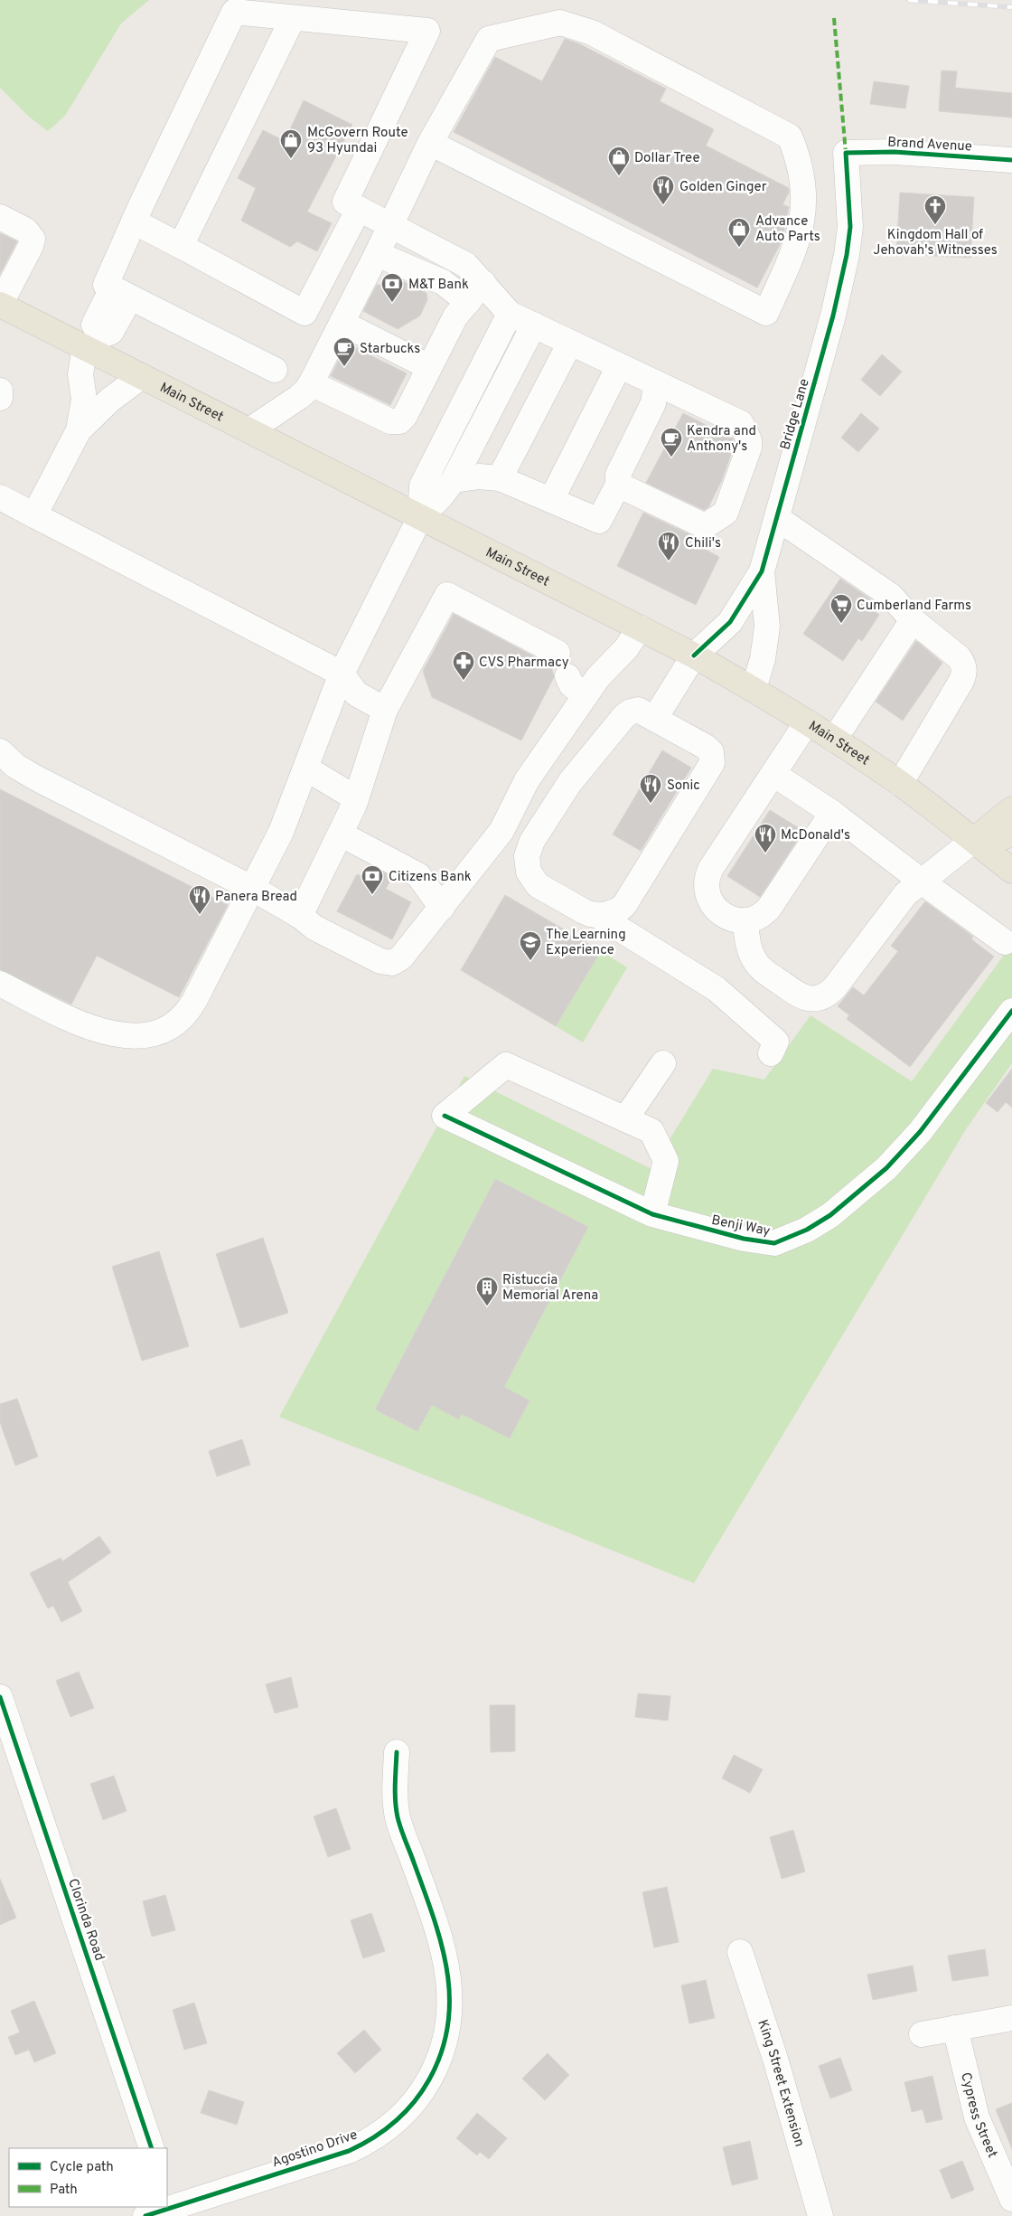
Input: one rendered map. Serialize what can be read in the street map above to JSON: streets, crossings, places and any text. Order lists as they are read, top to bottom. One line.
{"streets":{"main road":["Main Street"],"street":["Brand Avenue","Bridge Lane","Benji Way","Clorinda Road","King Street Extension","Cypress Street","Agostino Drive"]},"crossings":[["Brand Avenue","Bridge Lane"],["Main Street","Bridge Lane"]],"places":{"shop":["McGovern Route 93 Hyundai","Dollar Tree","Advance Auto Parts"],"restaurant":["Golden Ginger","Chili's","Sonic","McDonald's","Panera Bread"],"church":["Kingdom Hall of Jehovah's Witnesses"],"bank":["M&T Bank","Citizens Bank"],"cafe":["Starbucks","Kendra and Anthony's"],"supermarket":["Cumberland Farms"],"pharmacy":["CVS Pharmacy"],"school or university":["The Learning Experience"],"building":["Ristuccia Memorial Arena"]},"legend":["Cycle path","Path"]}
